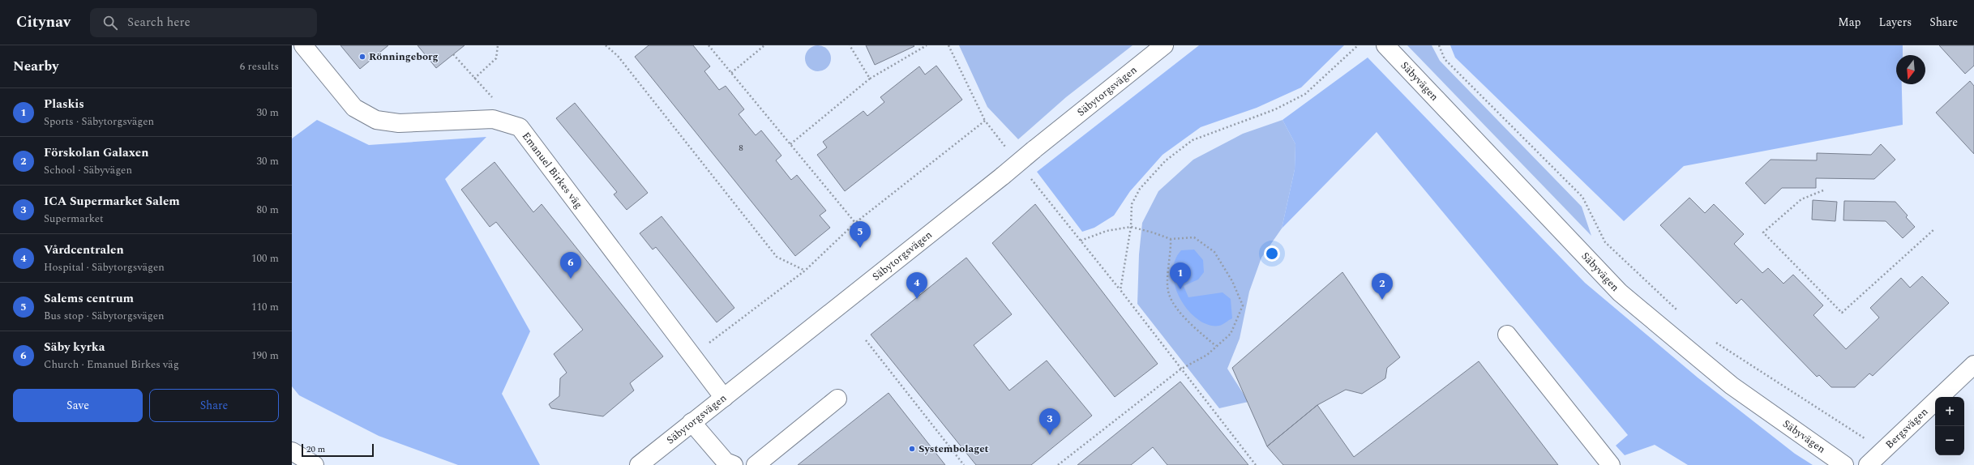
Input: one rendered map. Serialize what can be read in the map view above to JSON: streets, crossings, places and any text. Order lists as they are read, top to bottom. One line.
{"streets":{"street":["Säbyvägen","Säbytorgsvägen","Emanuel Birkes väg","Bergsvägen"]},"crossings":[["Säbytorgsvägen","Emanuel Birkes väg"]],"places":["Rönningeborg","Systembolaget"],"house_numbers":["8"],"scale_bar":"20 m","north":"bottom","page":{"header":"Citynav","search":"Search here","nav":["Map","Layers","Share"],"heading":["Nearby","6 results"],"list":[{"mark":"1","name":"Plaskis","note":"Sports · Säbytorgsvägen","value":"30 m"},{"mark":"2","name":"Förskolan Galaxen","note":"School · Säbyvägen","value":"30 m"},{"mark":"3","name":"ICA Supermarket Salem","note":"Supermarket","value":"80 m"},{"mark":"4","name":"Vårdcentralen","note":"Hospital · Säbytorgsvägen","value":"100 m"},{"mark":"5","name":"Salems centrum","note":"Bus stop · Säbytorgsvägen","value":"110 m"},{"mark":"6","name":"Säby kyrka","note":"Church · Emanuel Birkes väg","value":"190 m"}],"pins":["5","6","1","4","2","3"],"buttons":["Save","Share"],"map_buttons":["+","−"],"scale":"20 m"}}
